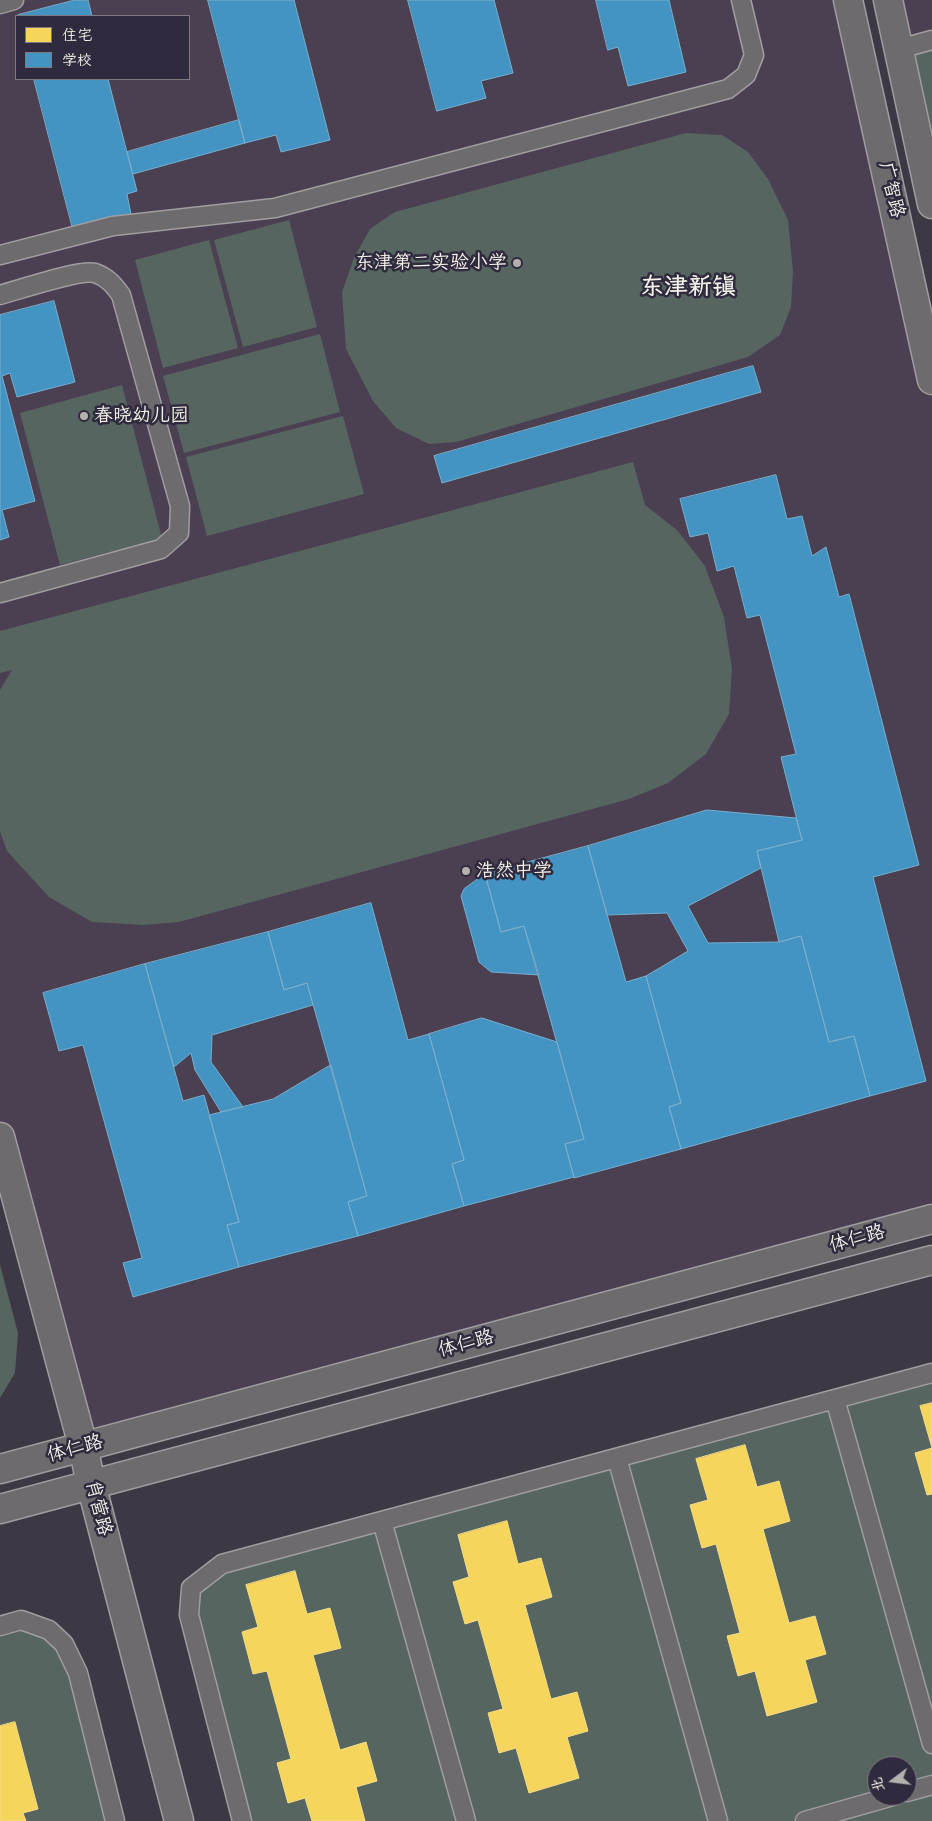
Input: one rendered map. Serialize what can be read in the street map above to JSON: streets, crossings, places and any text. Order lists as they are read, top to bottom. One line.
{"streets":{"street":["广智路","体仁路","肖营路"]},"crossings":[["体仁路","肖营路"]],"districts":["东津新镇"],"places":["东津第二实验小学","春晓幼儿园","浩然中学"],"legend":["住宅","学校"],"north":"left"}
